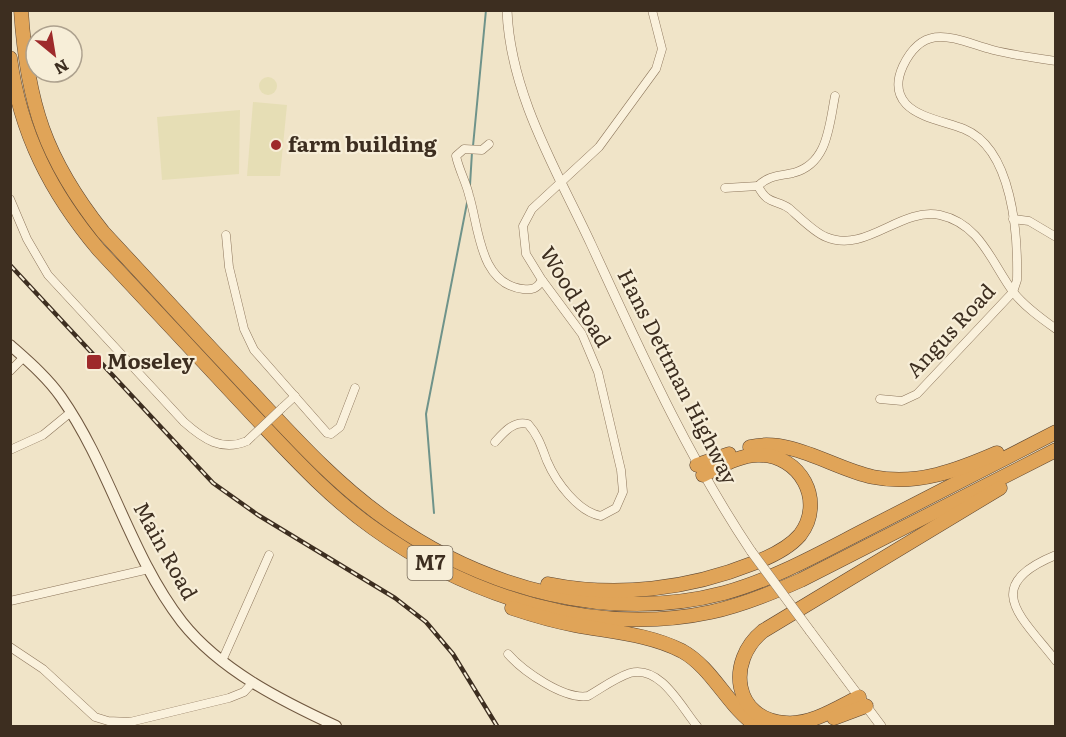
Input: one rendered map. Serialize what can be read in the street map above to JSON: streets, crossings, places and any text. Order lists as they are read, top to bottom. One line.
{"streets":{"highway":["M7"],"main road":["Main Road"],"street":["Wood Road","Angus Road","Hans Dettman Highway"]},"crossings":[["Wood Road","Hans Dettman Highway"]],"places":{"other":["farm building"],"transit":["Moseley"]},"north":"bottom right"}
